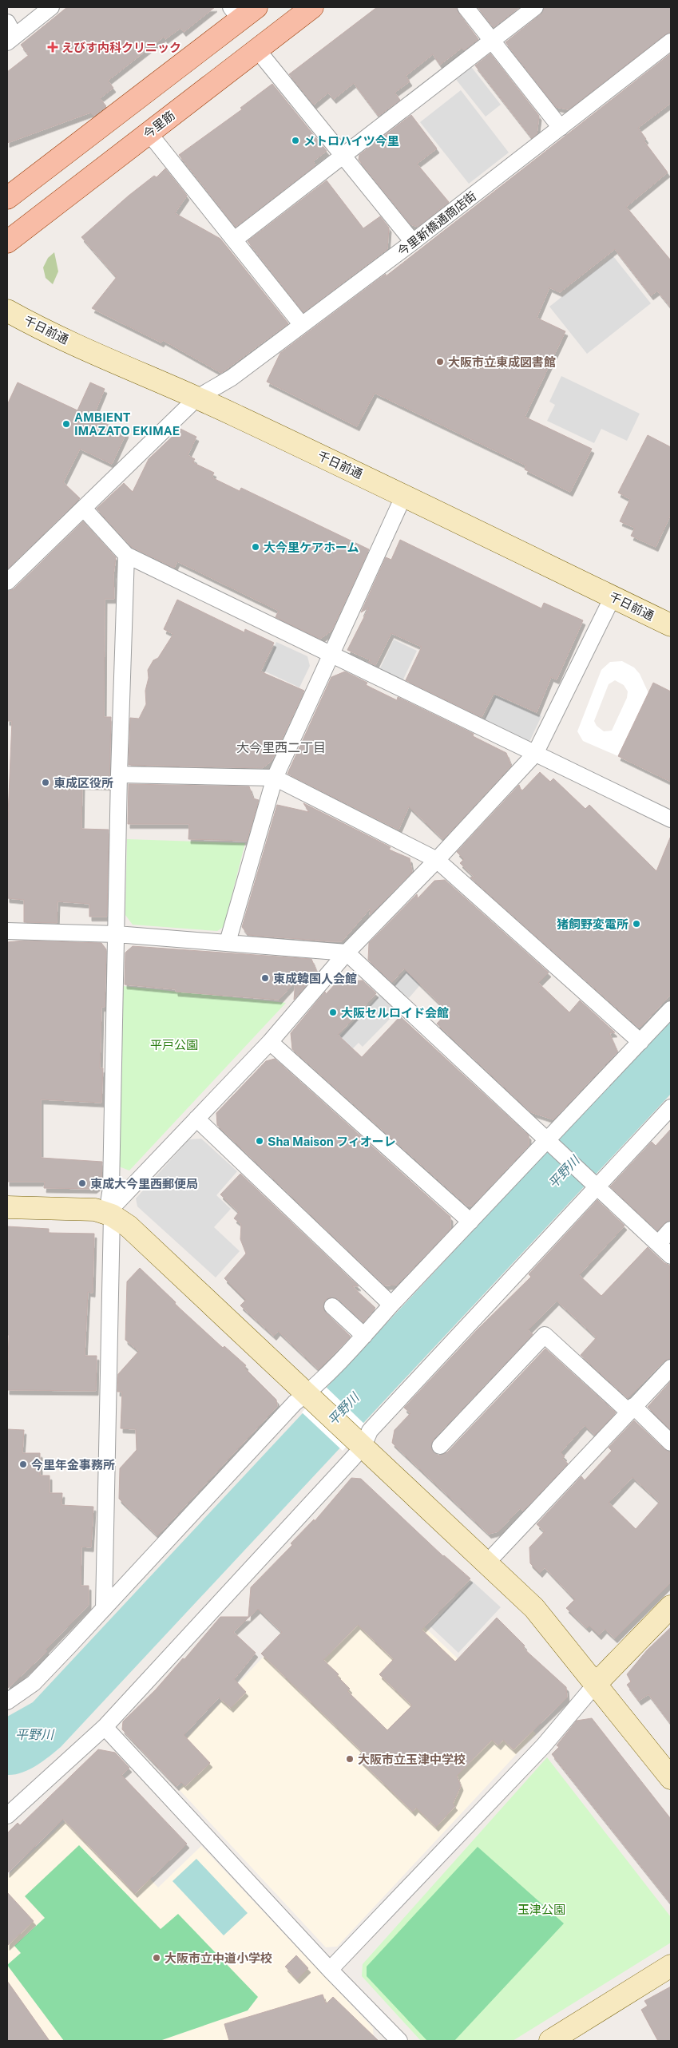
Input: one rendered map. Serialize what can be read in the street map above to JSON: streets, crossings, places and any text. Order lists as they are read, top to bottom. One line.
{"streets":{"main road":["今里筋"],"street":["今里新橋通商店街","千日前通"]},"crossings":[["今里新橋通商店街","千日前通"]],"districts":["大今里西二丁目"],"water":["平野川"],"parks":["平戸公園","玉津公園"],"places":{"health":["えびす内科クリニック"],"other":["メトロハイツ今里","大阪市立東成図書館","AMBIENT IMAZATO EKIMAE","大今里ケアホーム","東成区役所","猪飼野変電所","東成韓国人会館","大阪セルロイド会館","Sha Maison フィオーレ","東成大今里西郵便局","今里年金事務所","大阪市立玉津中学校","大阪市立中道小学校"]}}
